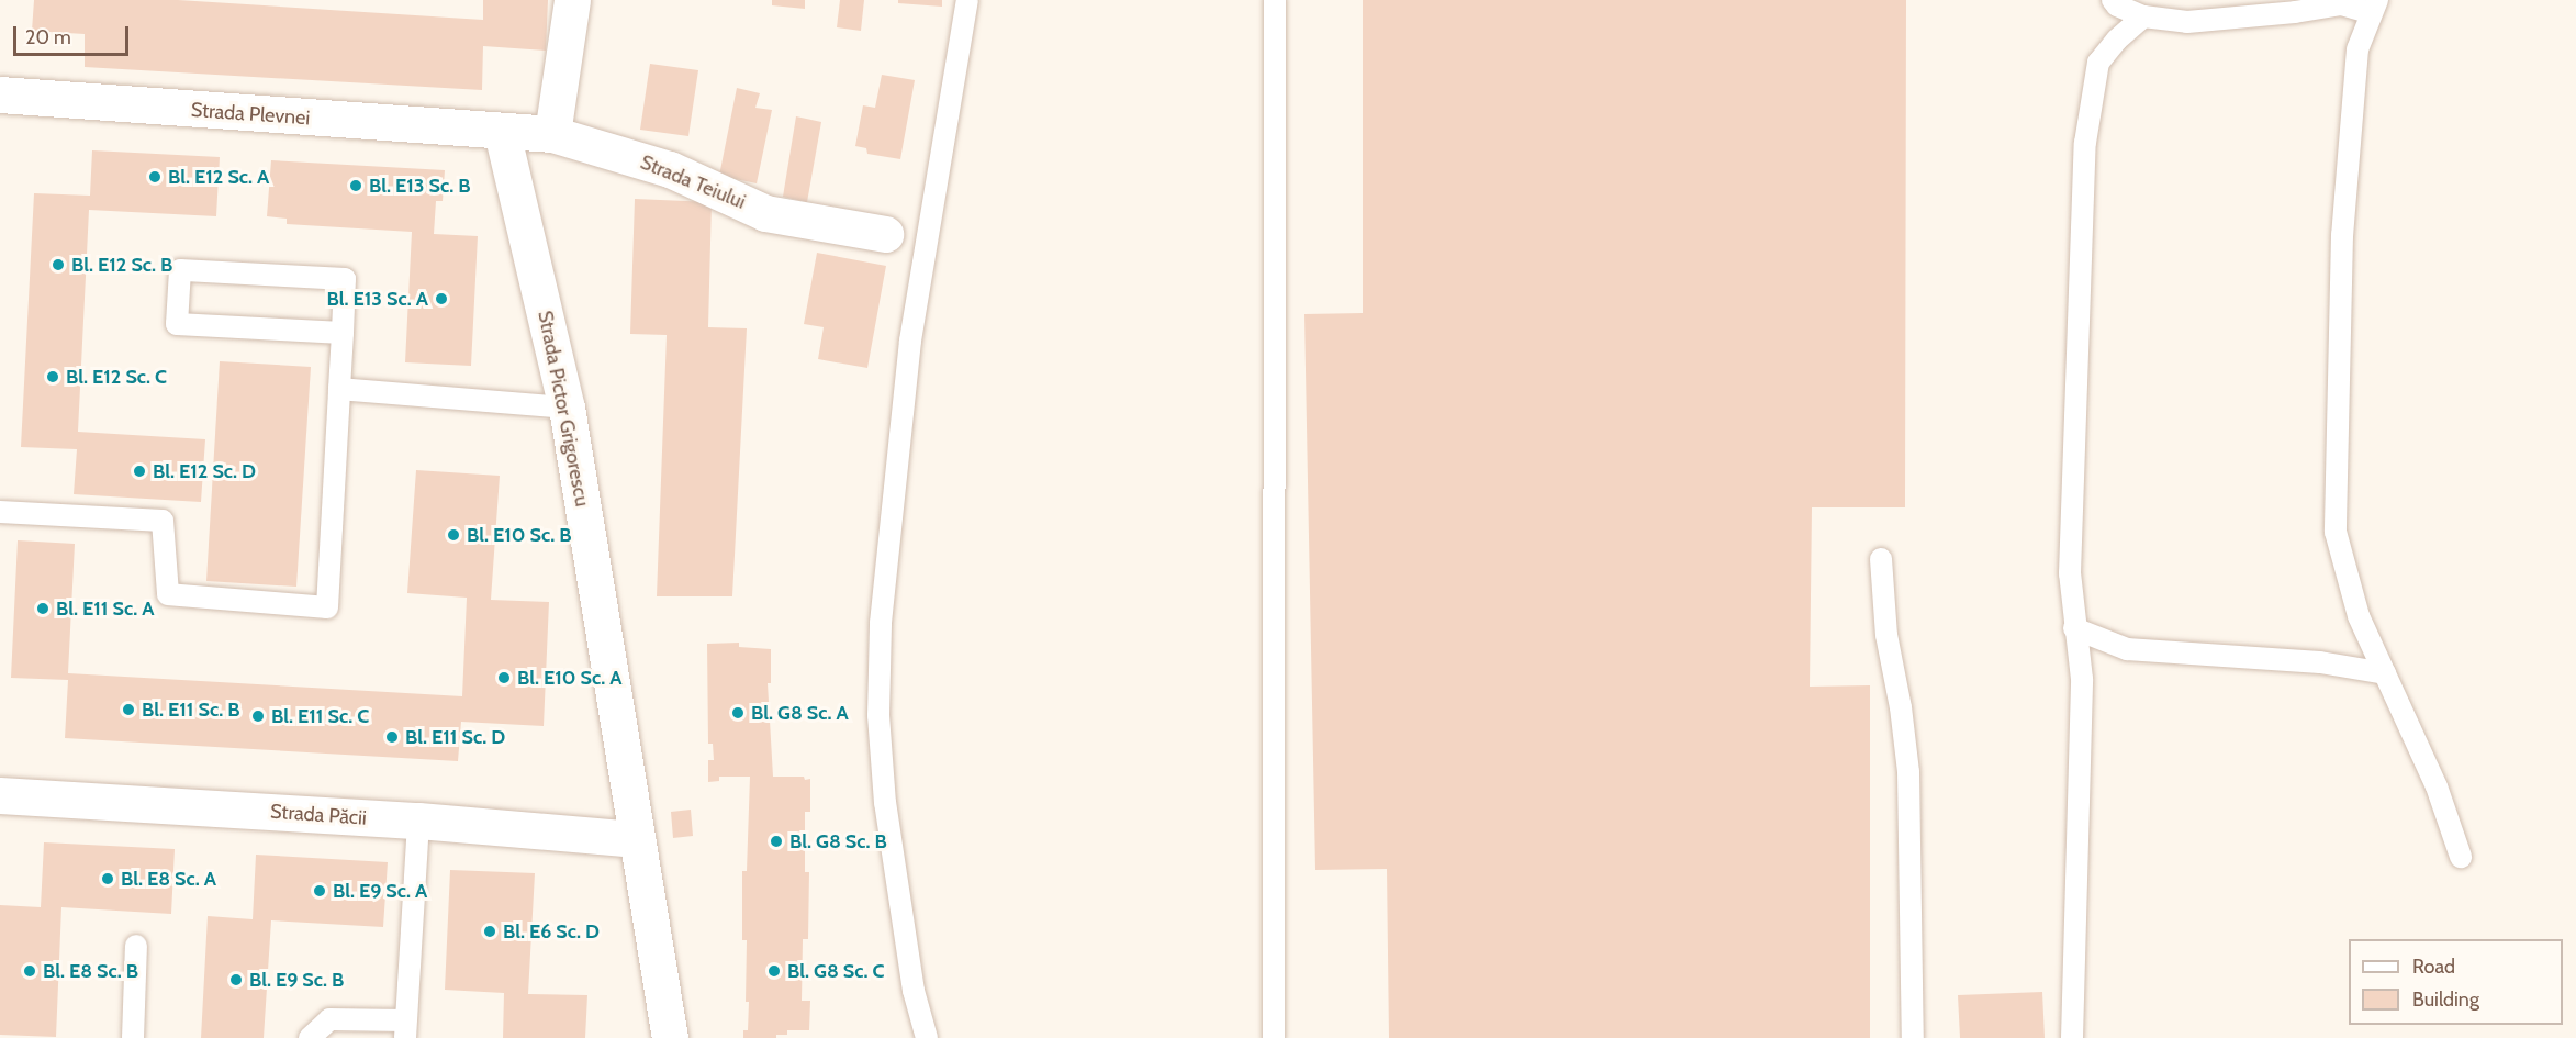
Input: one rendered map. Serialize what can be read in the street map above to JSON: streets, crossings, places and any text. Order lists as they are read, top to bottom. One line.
{"streets":{"street":["Strada Plevnei","Strada Teiului","Strada Pictor Grigorescu","Strada Păcii"]},"crossings":[["Strada Plevnei","Strada Teiului"],["Strada Plevnei","Strada Pictor Grigorescu"],["Strada Teiului","Strada Pictor Grigorescu"],["Strada Pictor Grigorescu","Strada Păcii"]],"places":["Bl. E12 Sc. A","Bl. E13 Sc. B","Bl. E12 Sc. B","Bl. E13 Sc. A","Bl. E12 Sc. C","Bl. E12 Sc. D","Bl. E10 Sc. B","Bl. E11 Sc. A","Bl. E10 Sc. A","Bl. E11 Sc. B","Bl. G8 Sc. A","Bl. E11 Sc. C","Bl. E11 Sc. D","Bl. G8 Sc. B","Bl. E8 Sc. A","Bl. E9 Sc. A","Bl. E6 Sc. D","Bl. E8 Sc. B","Bl. G8 Sc. C","Bl. E9 Sc. B"],"legend":["Road","Building"],"scale_bar":"20 m"}
